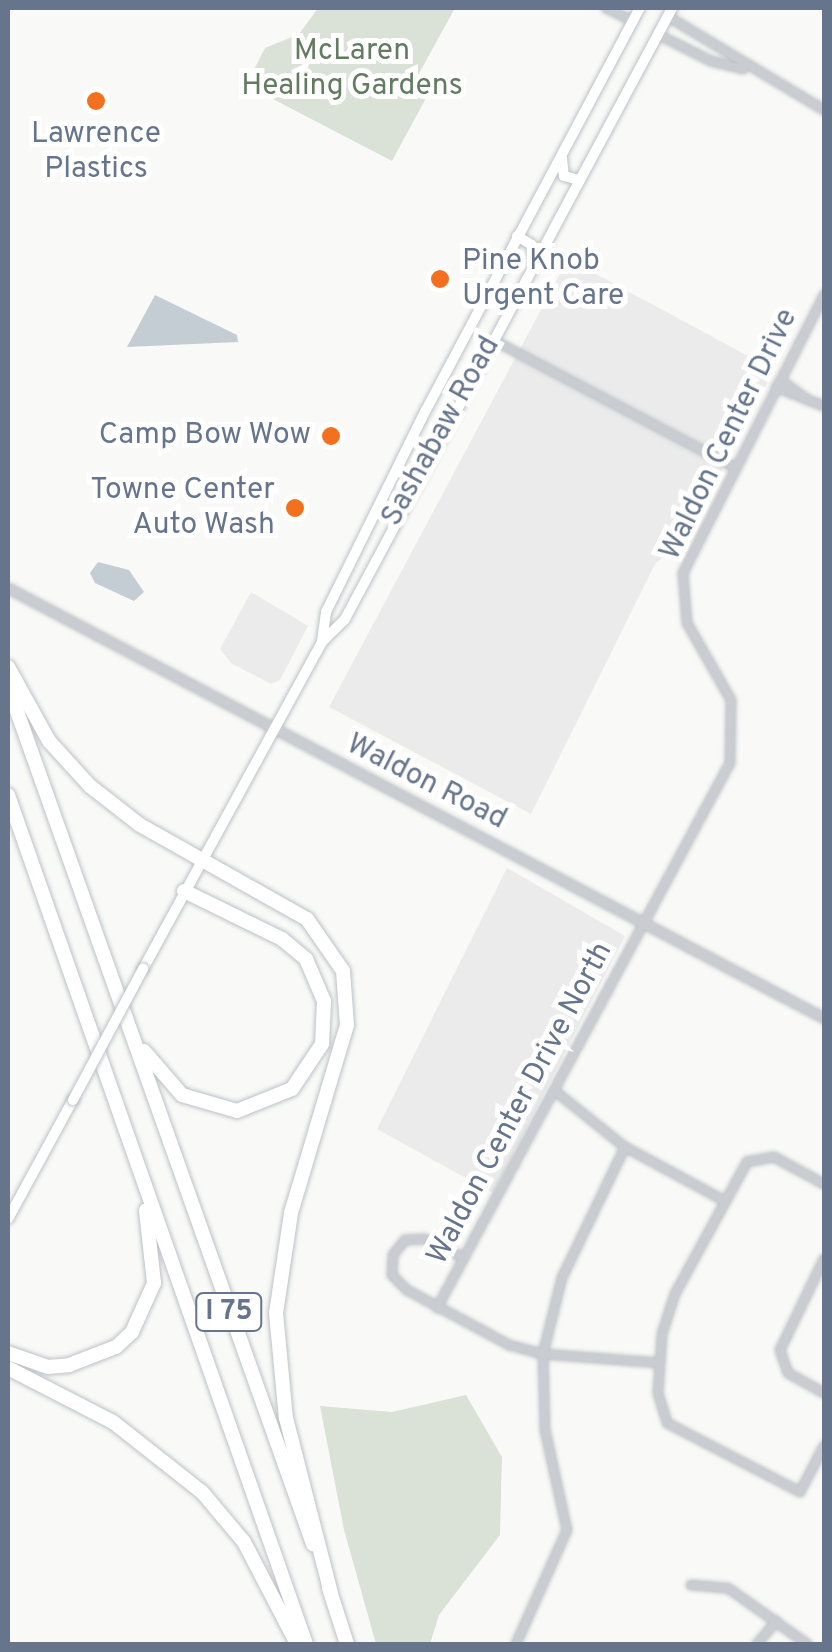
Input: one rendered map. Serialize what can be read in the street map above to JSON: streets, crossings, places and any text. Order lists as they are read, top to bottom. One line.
{"streets":{"highway":["I 75"],"main road":["Sashabaw Road"],"street":["Waldon Center Drive","Waldon Road","Waldon Center Drive North"]},"crossings":[["Sashabaw Road","Waldon Road"],["Waldon Center Drive","Waldon Road"],["Waldon Center Drive","Waldon Center Drive North"],["Waldon Road","Waldon Center Drive North"]],"parks":["McLaren Healing Gardens"],"places":["Lawrence Plastics","Pine Knob Urgent Care","Camp Bow Wow","Towne Center Auto Wash"]}
